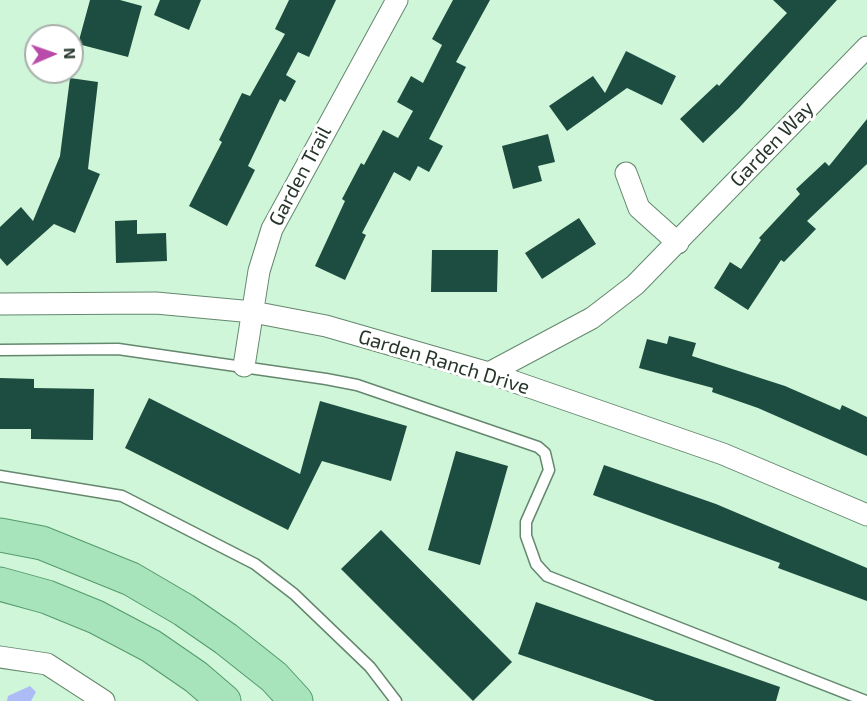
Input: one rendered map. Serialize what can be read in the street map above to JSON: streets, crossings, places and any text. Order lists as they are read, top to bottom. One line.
{"streets":{"street":["Garden Way","Garden Trail","Garden Ranch Drive"]},"crossings":[["Garden Way","Garden Ranch Drive"],["Garden Trail","Garden Ranch Drive"]],"north":"right"}
